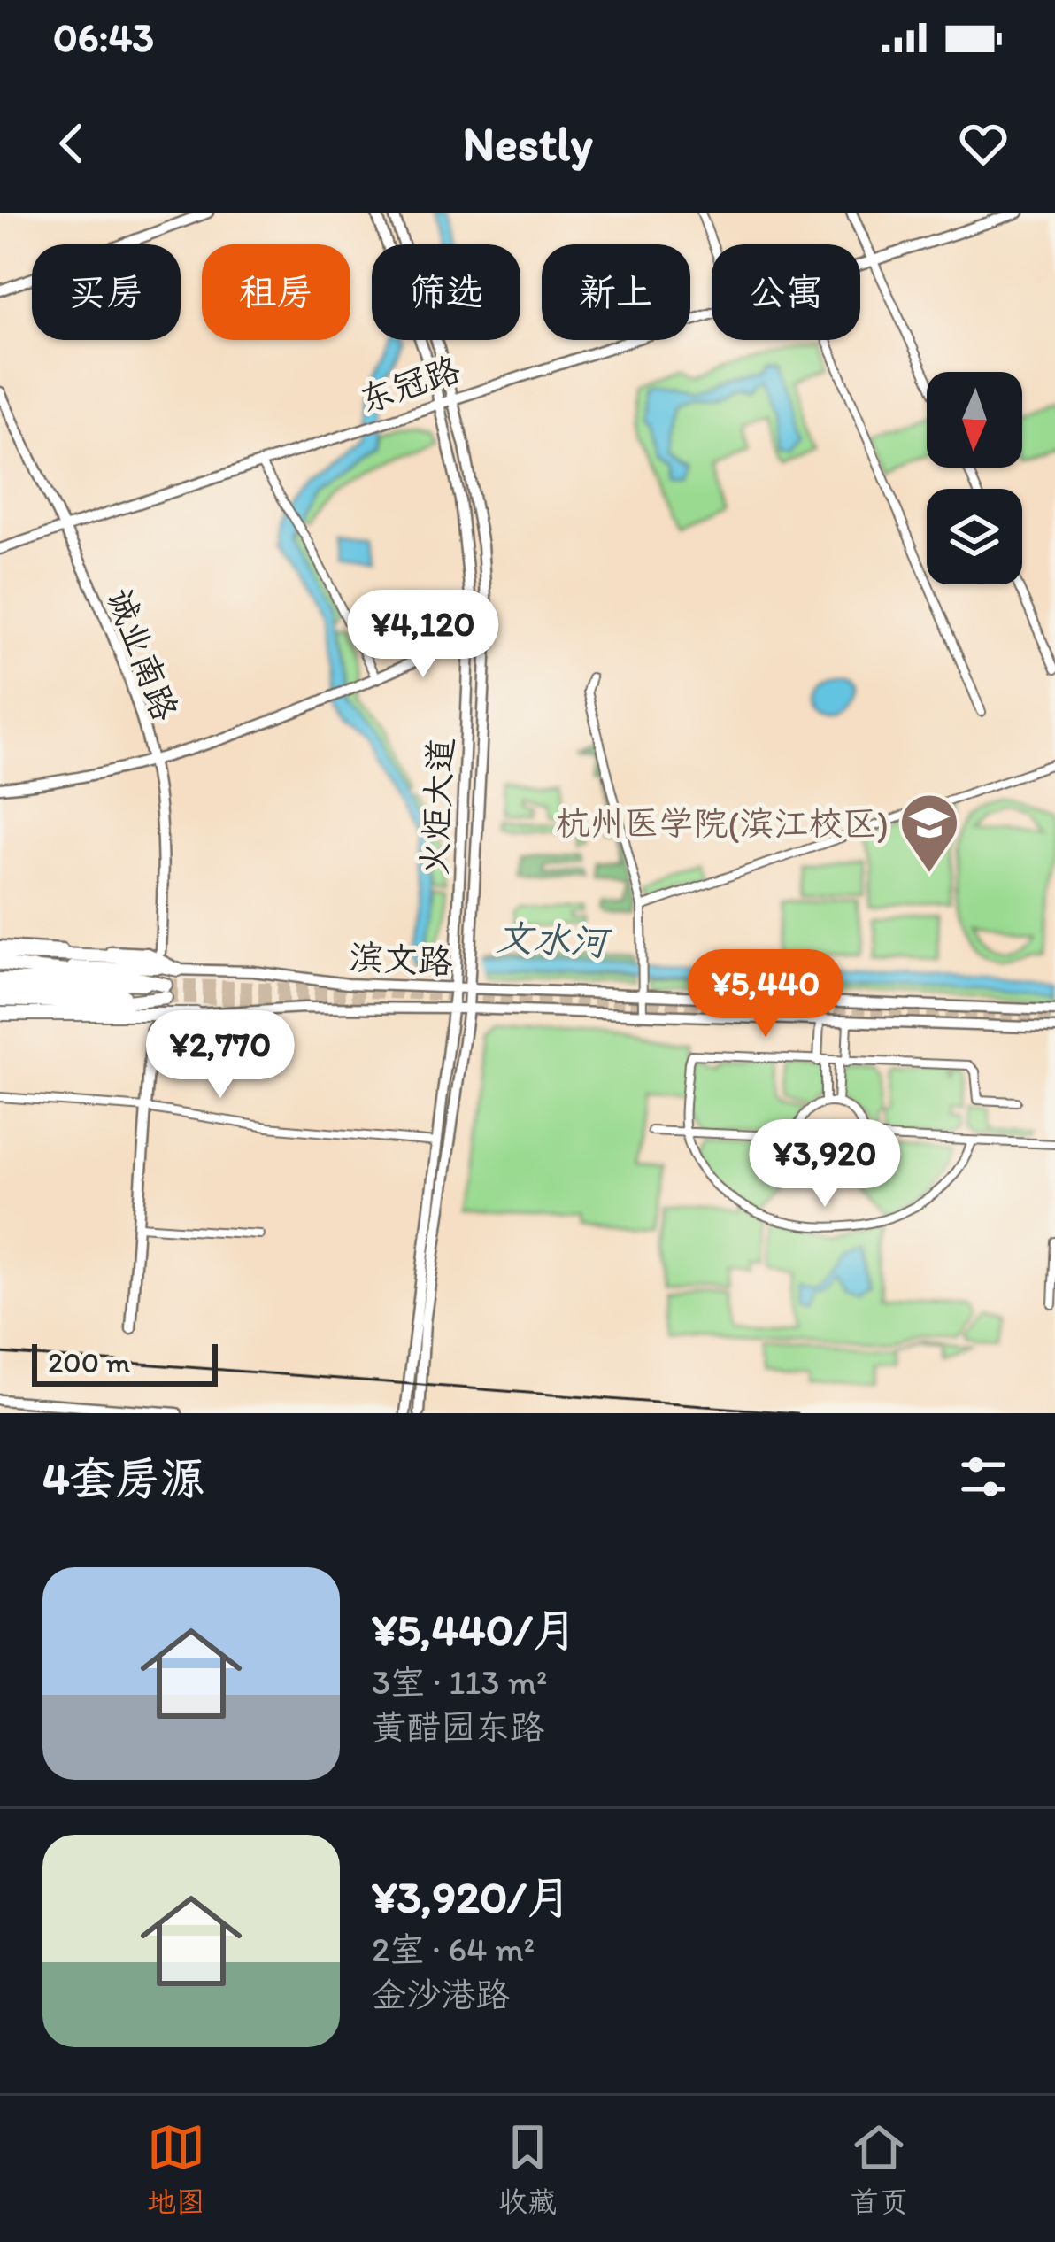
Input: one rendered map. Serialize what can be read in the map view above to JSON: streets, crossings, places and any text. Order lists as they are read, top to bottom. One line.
{"streets":{"main road":["东冠路","诚业南路","火炬大道","滨文路"]},"crossings":[["东冠路","诚业南路"],["东冠路","火炬大道"],["火炬大道","滨文路"]],"water":["文水河"],"places":{"school or university":["杭州医学院(滨江校区)"]},"scale_bar":"200 m","north":"bottom","page":{"status":"06:43","header":"Nestly","chip":["买房","租房","筛选","新上","公寓"],"price":["¥4,120","¥5,440","¥2,770","¥3,920"],"scale":"200 m","heading":"4套房源","list":[{"name":"¥5,440/月","note":"3室 · 113 m² · 黄醋园东路"},{"name":"¥3,920/月","note":"2室 · 64 m² · 金沙港路"}],"tabs":["地图","收藏","首页"]}}
